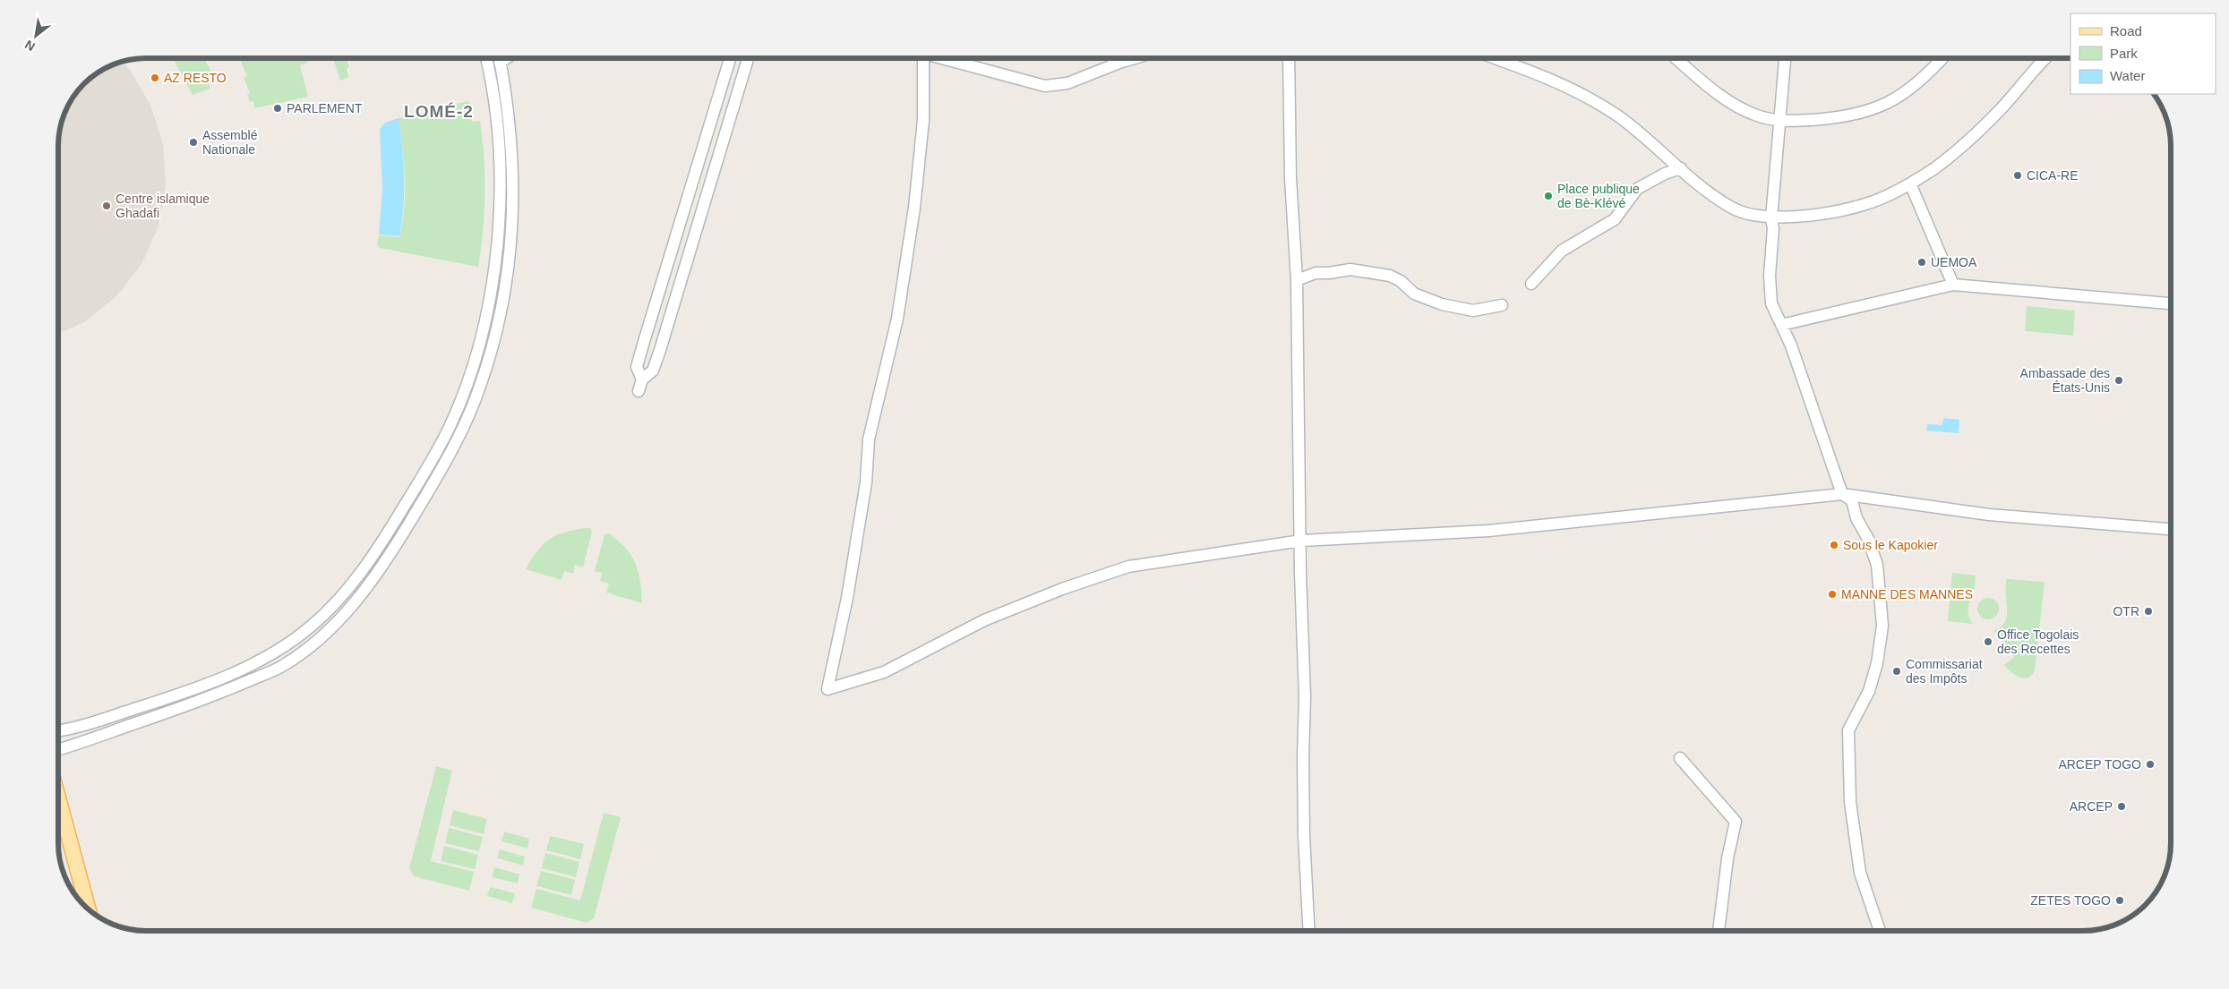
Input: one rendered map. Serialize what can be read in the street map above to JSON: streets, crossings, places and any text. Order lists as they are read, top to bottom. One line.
{"districts":["LOMÉ-2"],"places":["AZ RESTO","PARLEMENT","Assemblé Nationale","CICA-RE","Place publique de Bè-Klévé","Centre islamique Ghadafi","UEMOA","Ambassade des États-Unis","Sous le Kapokier","MANNE DES MANNES","OTR","Office Togolais des Recettes","Commissariat des Impôts","ARCEP TOGO","ARCEP","ZETES TOGO"],"legend":["Road","Park","Water"],"north":"bottom left"}
